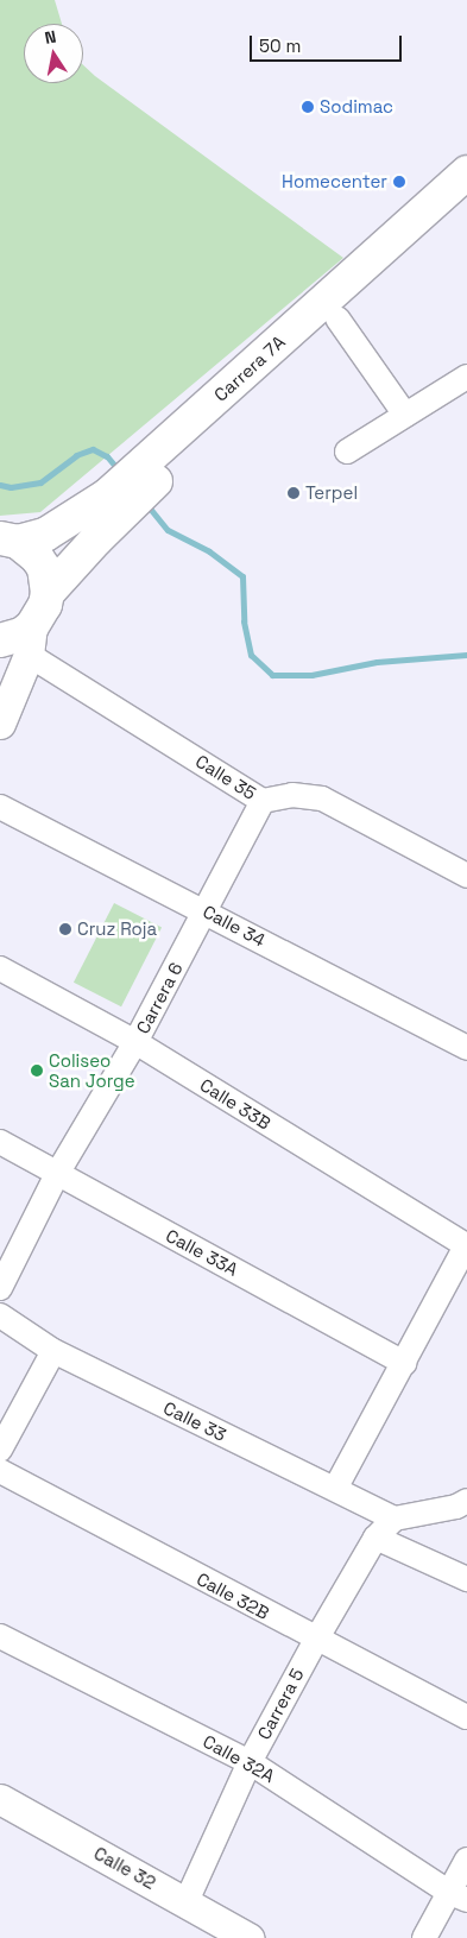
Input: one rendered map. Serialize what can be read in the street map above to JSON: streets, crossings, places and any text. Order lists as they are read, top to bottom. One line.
{"streets":{"main road":["Carrera 7A"],"street":["Calle 35","Calle 34","Carrera 6","Calle 33B","Calle 33A","Calle 33","Calle 32B","Carrera 5","Calle 32A","Calle 32"]},"crossings":[["Calle 35","Carrera 6"],["Calle 34","Carrera 6"],["Carrera 6","Calle 33B"],["Carrera 6","Calle 33A"],["Calle 33","Carrera 5"],["Calle 32B","Carrera 5"],["Carrera 5","Calle 32A"],["Carrera 5","Calle 32"]],"places":["Sodimac","Homecenter","Terpel","Cruz Roja","Coliseo San Jorge"],"scale_bar":"50 m","north":"top"}
